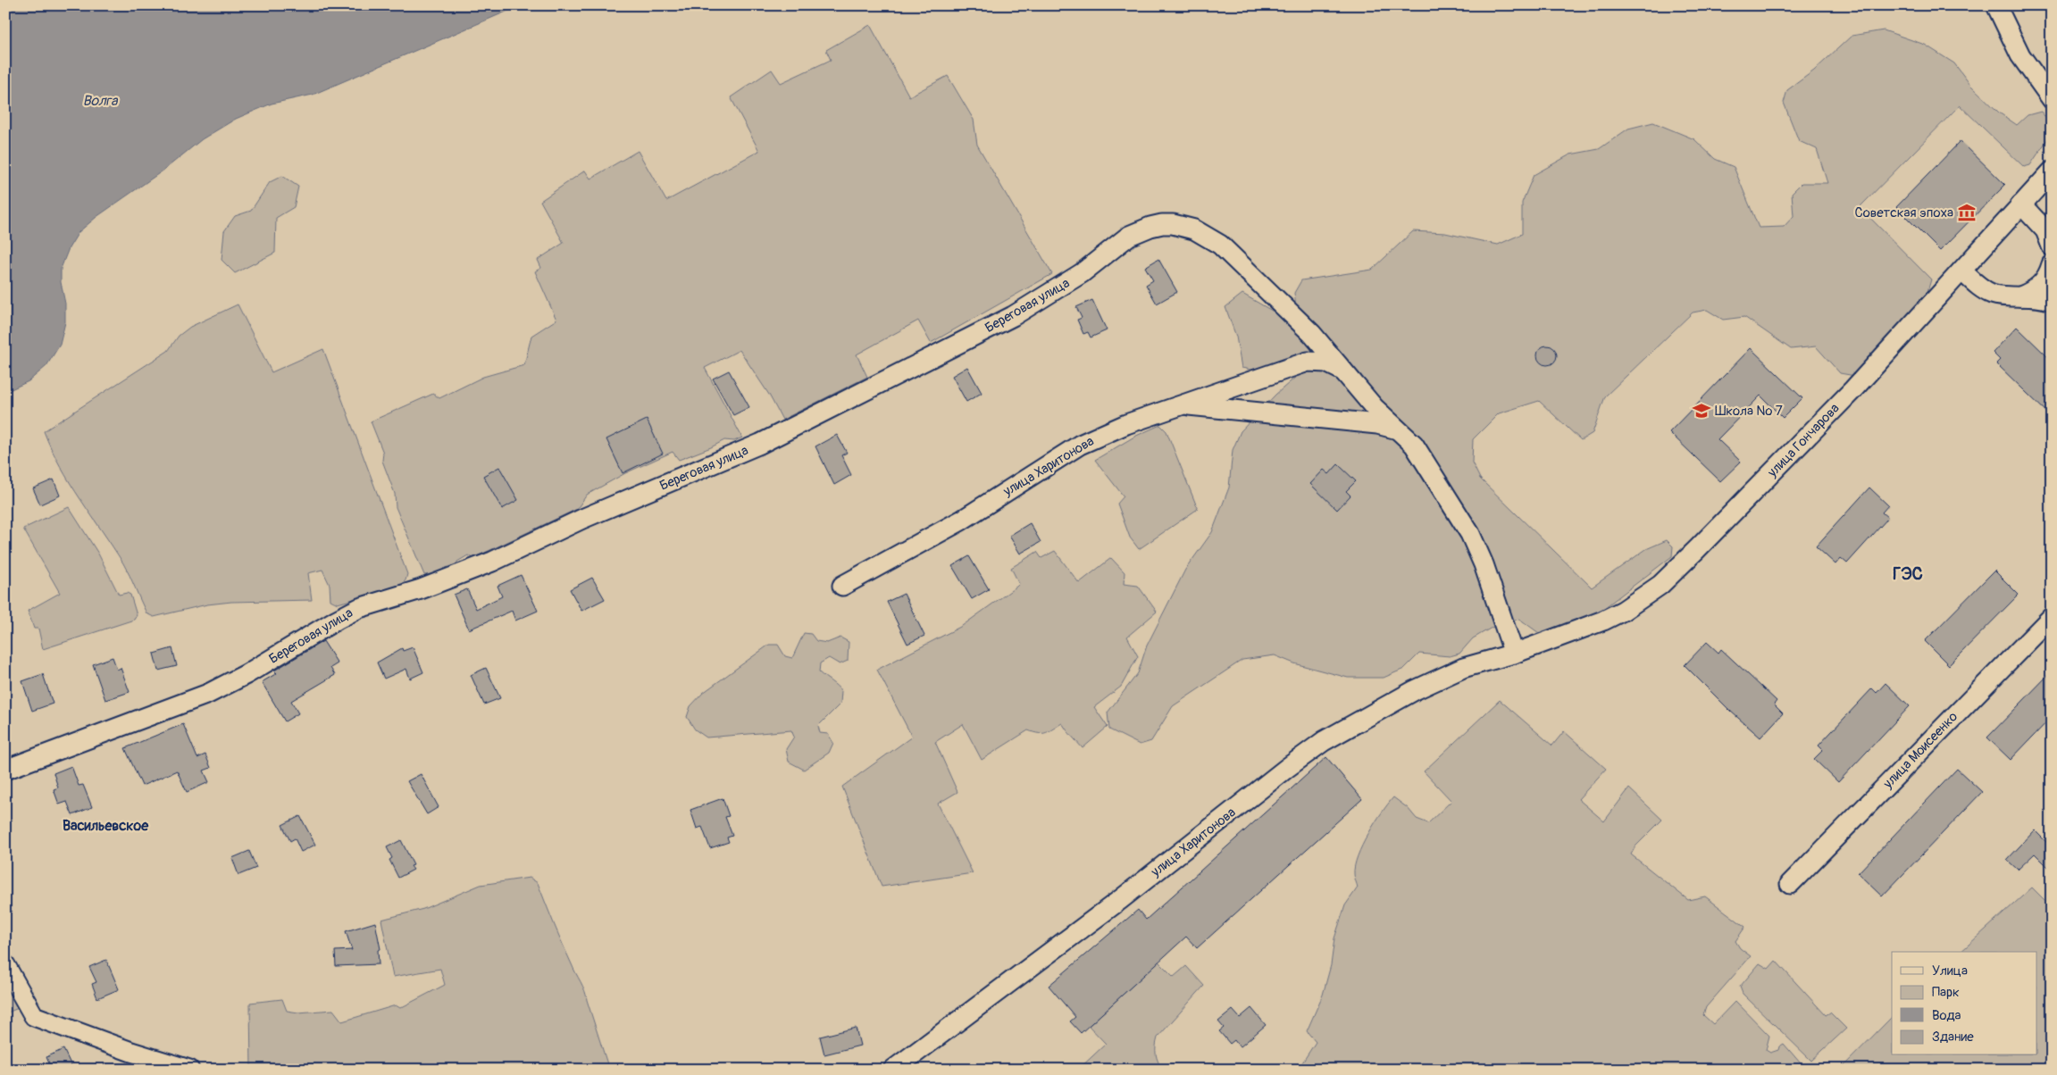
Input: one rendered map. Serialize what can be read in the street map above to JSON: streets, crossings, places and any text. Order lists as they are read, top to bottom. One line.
{"streets":{"street":["Береговая улица","улица Гончарова","улица Харитонова","улица Моисеенко"]},"crossings":[["Береговая улица","улица Гончарова"],["Береговая улица","улица Харитонова"],["улица Гончарова","улица Харитонова"]],"districts":["ГЭС","Васильевское"],"water":["Волга"],"places":{"museum":["Советская эпоха"],"school or university":["Школа № 7"]},"legend":["Улица","Парк","Вода","Здание"]}
